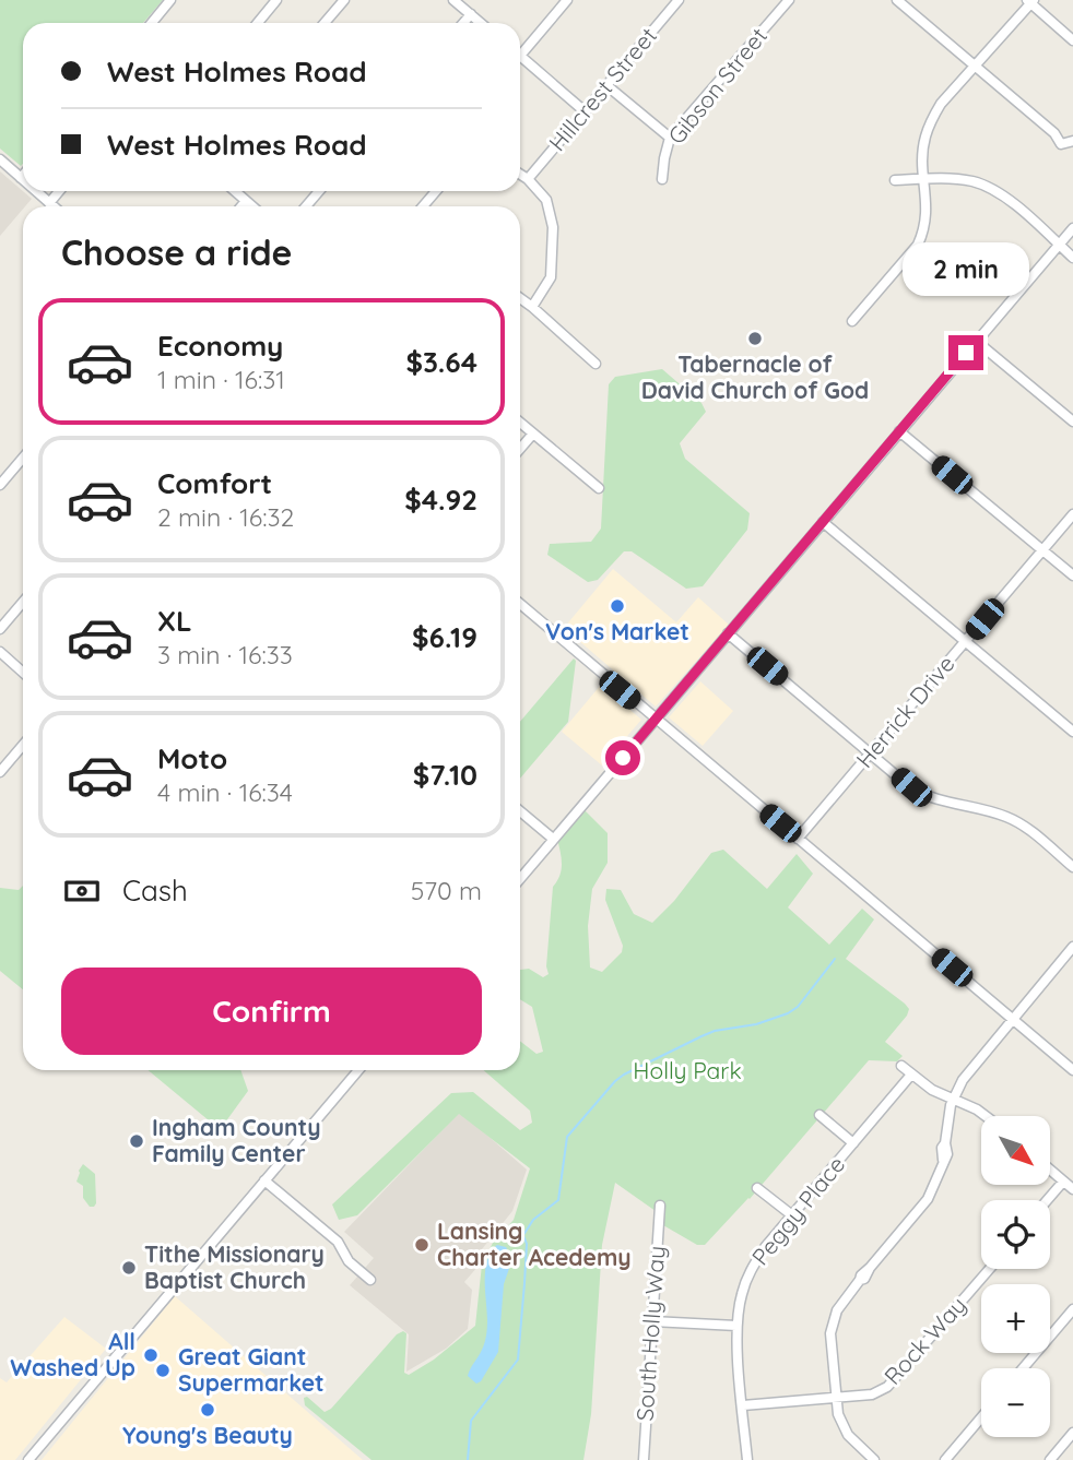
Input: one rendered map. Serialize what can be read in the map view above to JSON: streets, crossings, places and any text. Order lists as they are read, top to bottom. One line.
{"streets":{"street":["Gibson Street","Hillcrest Street","Herrick Drive","Peggy Place","South Holly Way","Rock Way"]},"crossings":[["Peggy Place","Rock Way"]],"parks":["Holly Park"],"places":["Tabernacle of David Church of God","Von's Market","Ingham County Family Center","Lansing Charter Acedemy","Tithe Missionary Baptist Church","All Washed Up","Great Giant Supermarket","Young's Beauty"],"north":"bottom right","page":{"banner":["West Holmes Road","West Holmes Road"],"heading":"Choose a ride","bubble":"2 min","list":[{"name":"Economy","note":"1 min · 16:31","value":"$3.64"},{"name":"Comfort","note":"2 min · 16:32","value":"$4.92"},{"name":"XL","note":"3 min · 16:33","value":"$6.19"},{"name":"Moto","note":"4 min · 16:34","value":"$7.10"}],"pay":["Cash","570 m"],"buttons":"Confirm","map_buttons":["+","−"]}}
